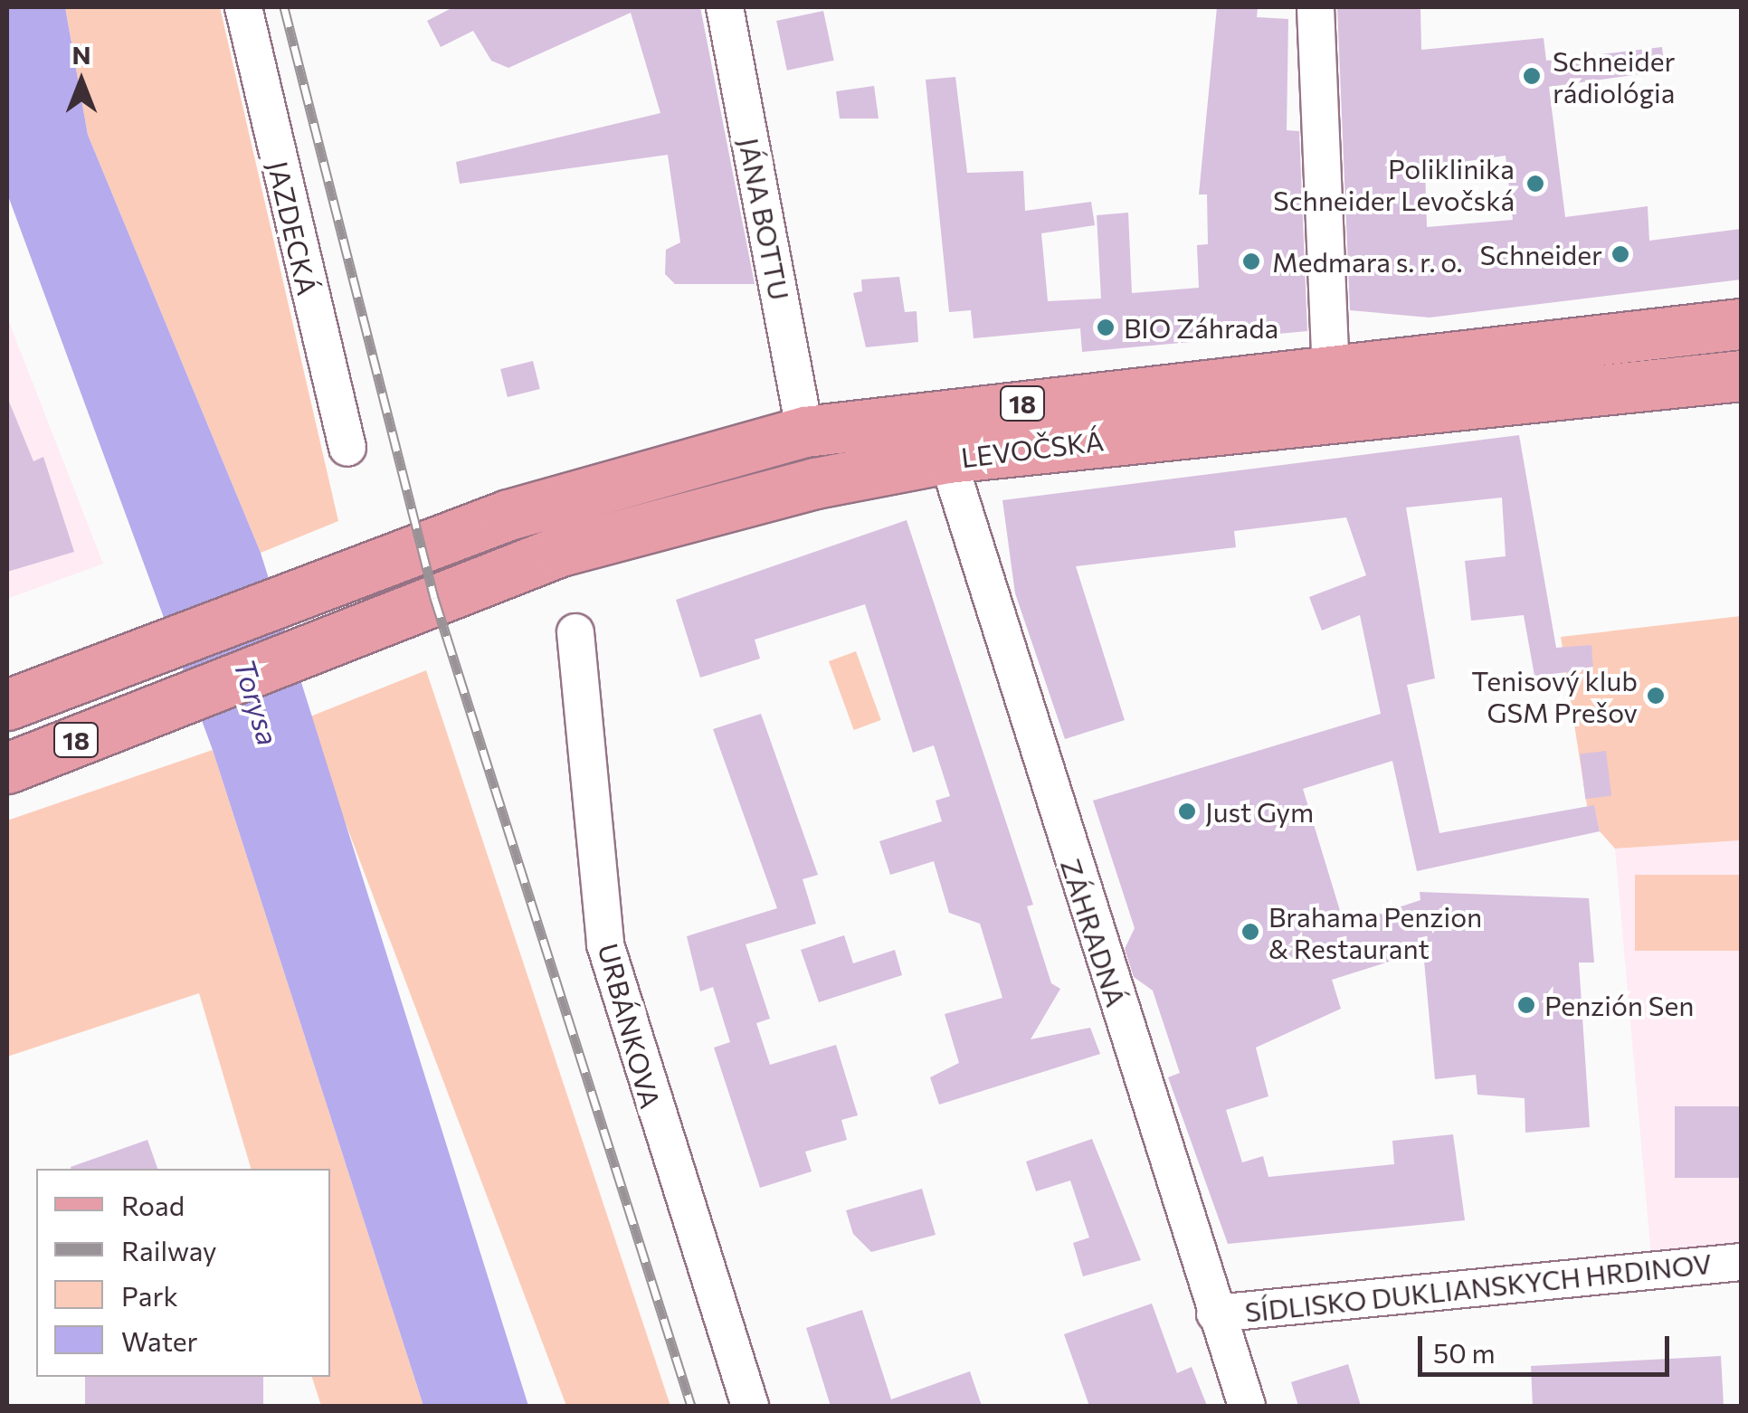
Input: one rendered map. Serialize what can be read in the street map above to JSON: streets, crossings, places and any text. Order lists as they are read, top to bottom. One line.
{"streets":{"main road":["18","LEVOČSKÁ"],"street":["JÁNA BOTTU","JAZDECKÁ","ZÁHRADNÁ","URBÁNKOVA","SÍDLISKO DUKLIANSKYCH HRDINOV"]},"crossings":[["JÁNA BOTTU","LEVOČSKÁ"],["LEVOČSKÁ","ZÁHRADNÁ"],["ZÁHRADNÁ","SÍDLISKO DUKLIANSKYCH HRDINOV"]],"water":["Torysa"],"places":["Schneider rádiológia","Poliklinika Schneider Levočská","Schneider","Medmara s. r. o.","BIO Záhrada","Tenisový klub GSM Prešov","Just Gym","Brahama Penzion & Restaurant","Penzión Sen"],"legend":["Road","Railway","Park","Water"],"scale_bar":"50 m","north":"top"}
